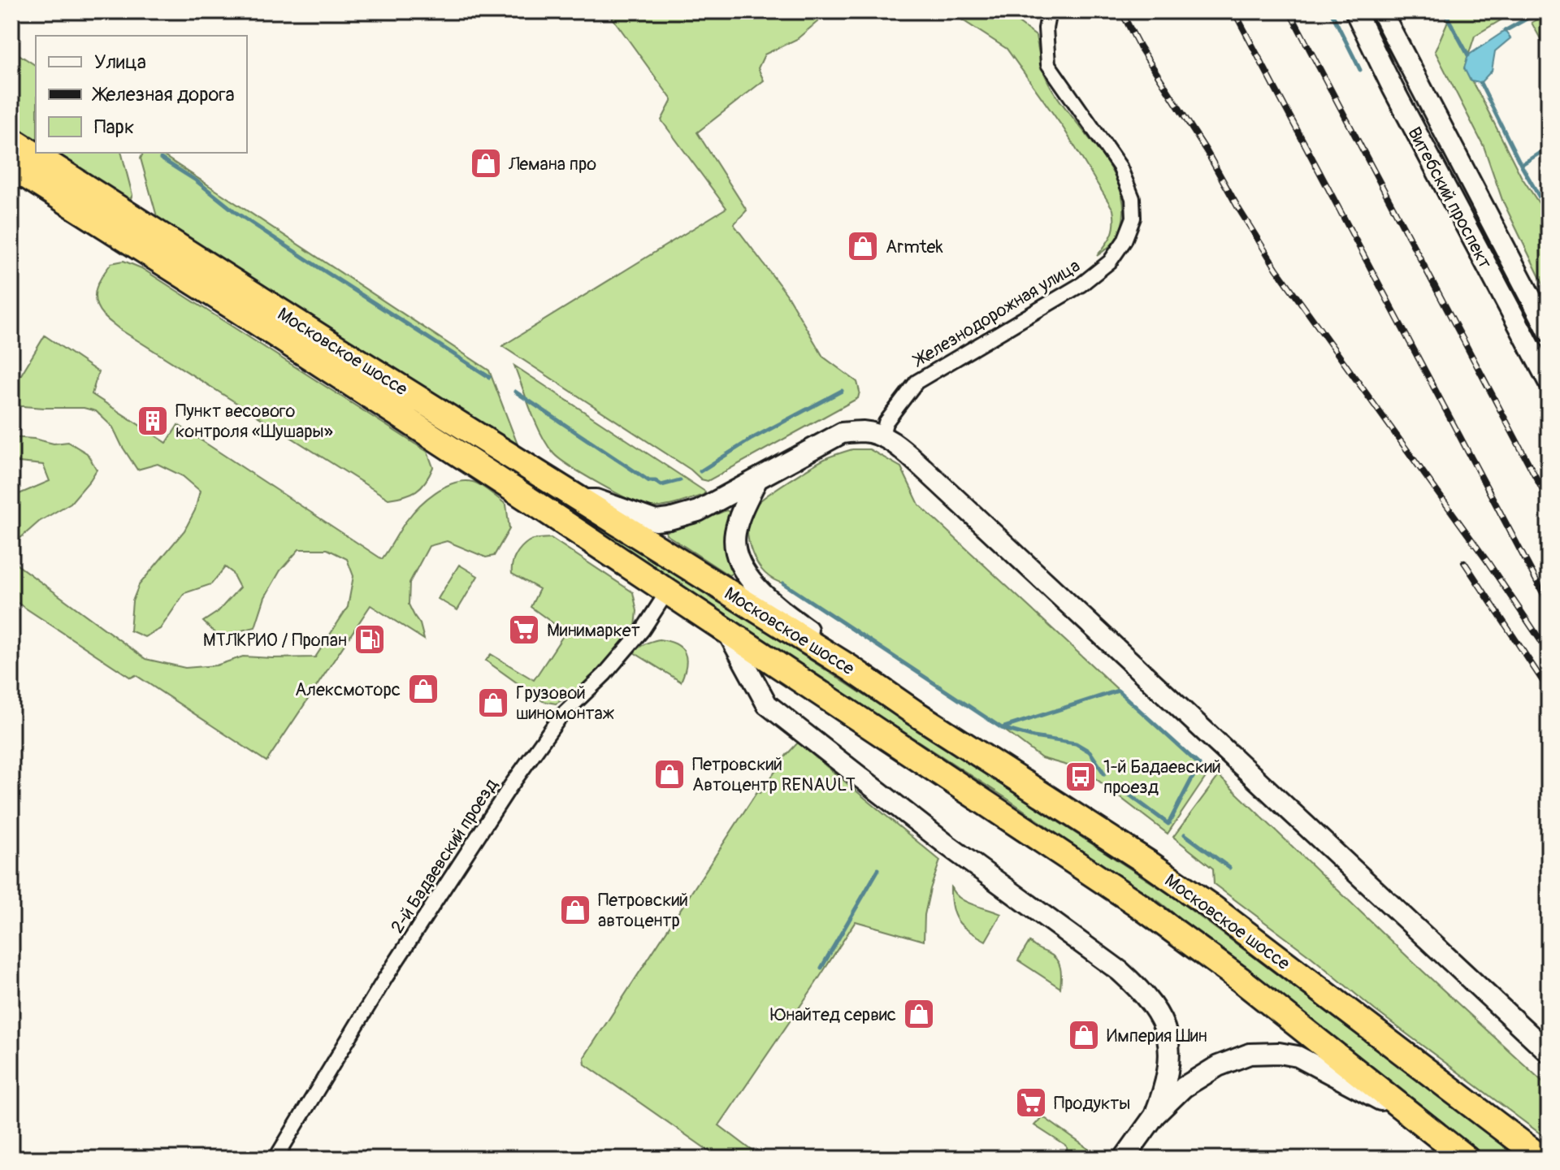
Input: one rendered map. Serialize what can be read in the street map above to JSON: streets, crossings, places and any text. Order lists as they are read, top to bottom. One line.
{"streets":{"highway":["Московское шоссе"],"street":["Витебский проспект","Железнодорожная улица","2-й Бадаевский проезд"]},"crossings":[["Московское шоссе","2-й Бадаевский проезд"]],"places":{"shop":["Лемана про","Armtek","Алексмоторс","Грузовой шиномонтаж","Петровский Автоцентр RENAULT","Петровский автоцентр","Юнайтед сервис","Империя Шин"],"building":["Пункт весового контроля «Шушары»"],"supermarket":["Минимаркет","Продукты"],"fuel station":["МТЛКРИО / Пропан"],"bus stop":["1-й Бадаевский проезд"]},"legend":["Улица","Железная дорога","Парк"]}
